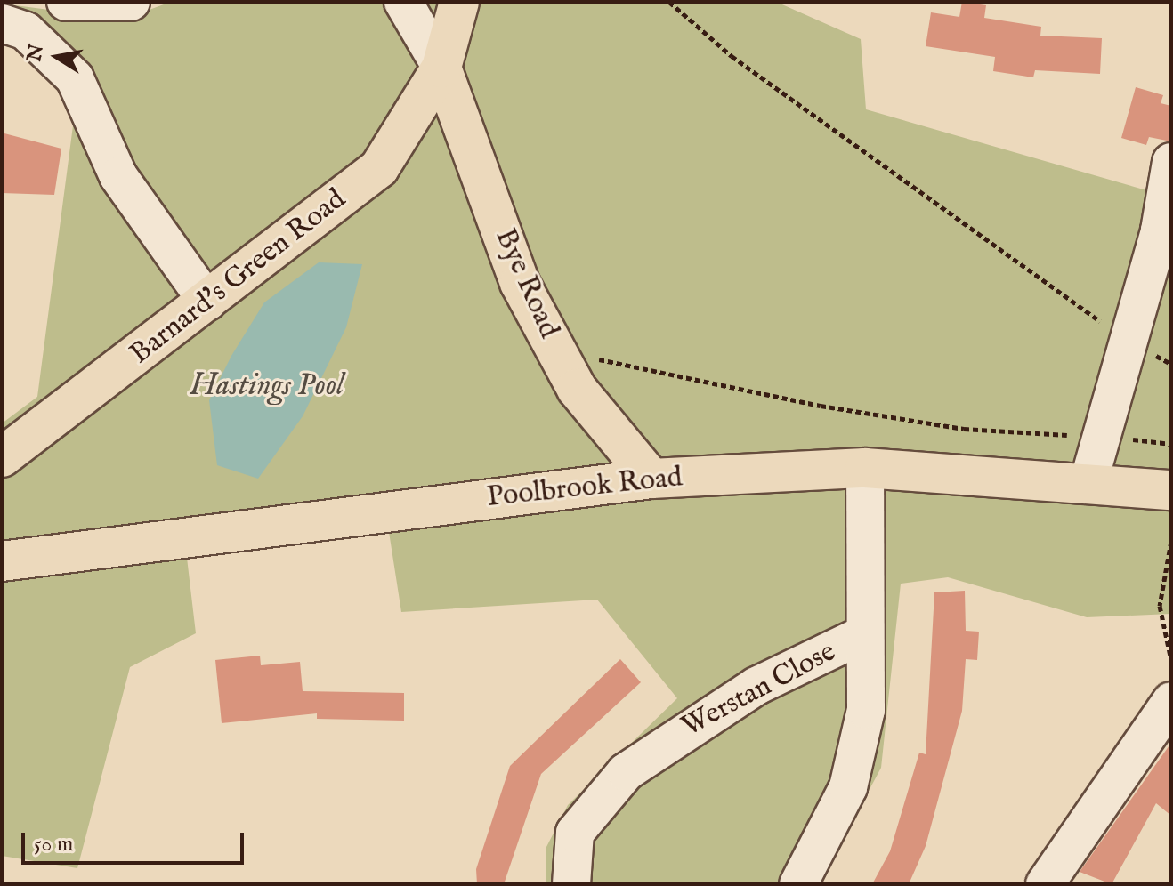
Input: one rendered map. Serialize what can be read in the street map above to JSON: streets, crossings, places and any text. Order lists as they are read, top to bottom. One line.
{"streets":{"main road":["Barnard's Green Road","Bye Road","Poolbrook Road"],"street":["Werstan Close"]},"crossings":[["Barnard's Green Road","Bye Road"],["Bye Road","Poolbrook Road"],["Poolbrook Road","Werstan Close"]],"water":["Hastings Pool"],"scale_bar":"50 m","north":"left"}
